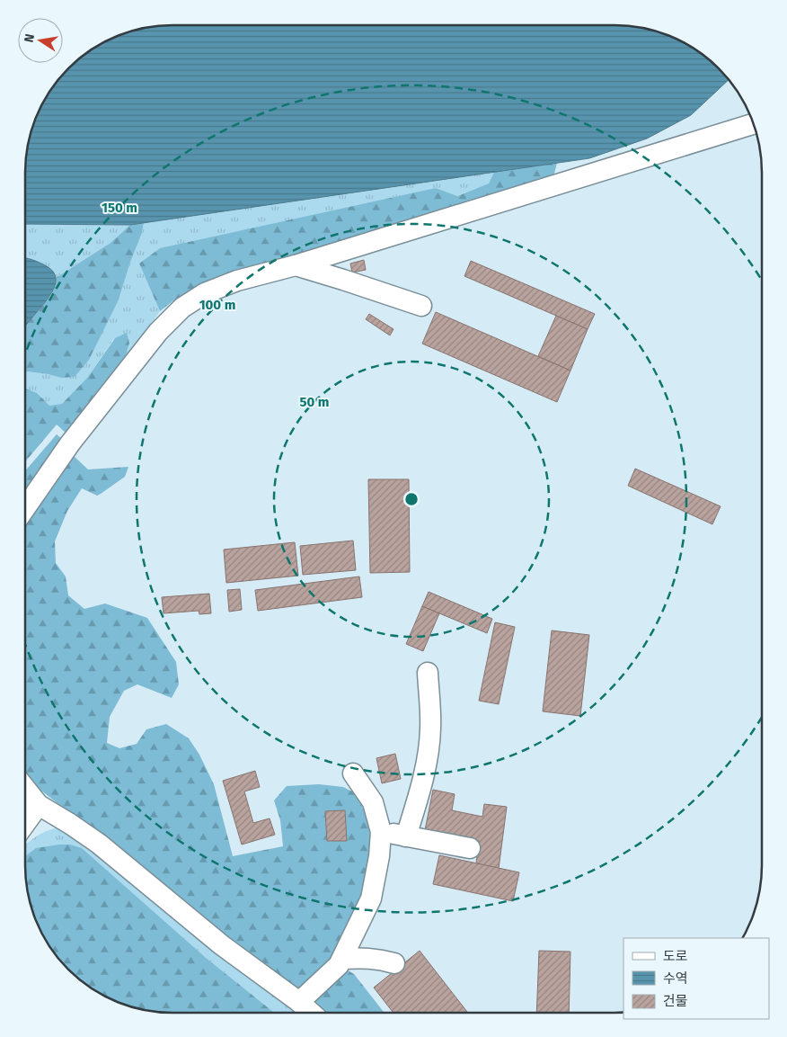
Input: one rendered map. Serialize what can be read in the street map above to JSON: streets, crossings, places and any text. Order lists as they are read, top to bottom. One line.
{"legend":["도로","수역","건물"],"north":"left","rings":["150 m","100 m","50 m"]}
